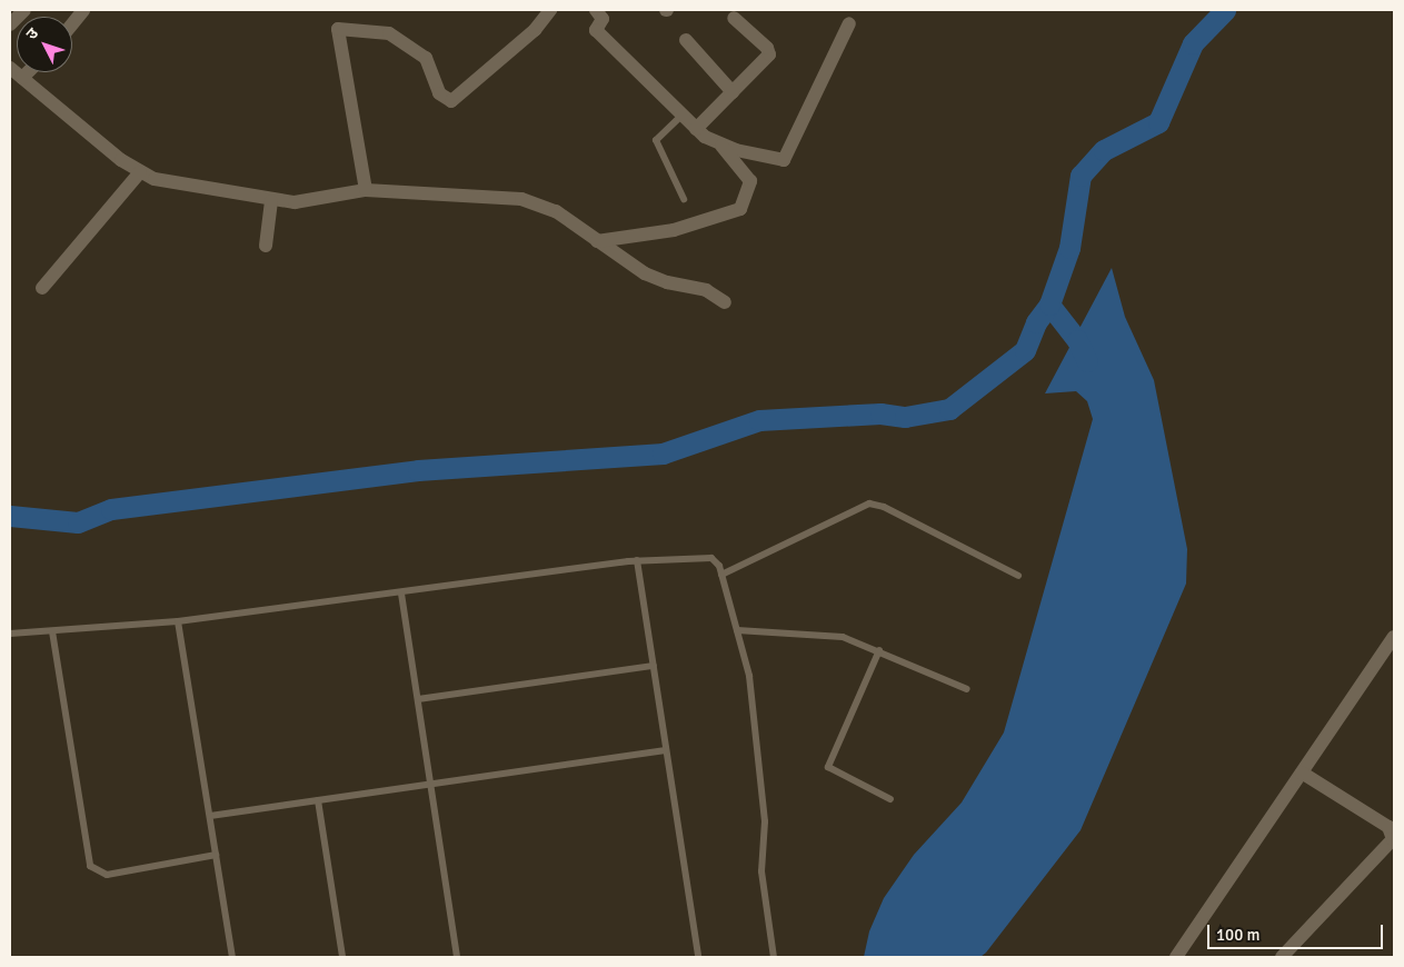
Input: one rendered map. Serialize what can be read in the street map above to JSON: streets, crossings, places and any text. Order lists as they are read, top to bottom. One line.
{"scale_bar":"100 m","north":"top left"}
